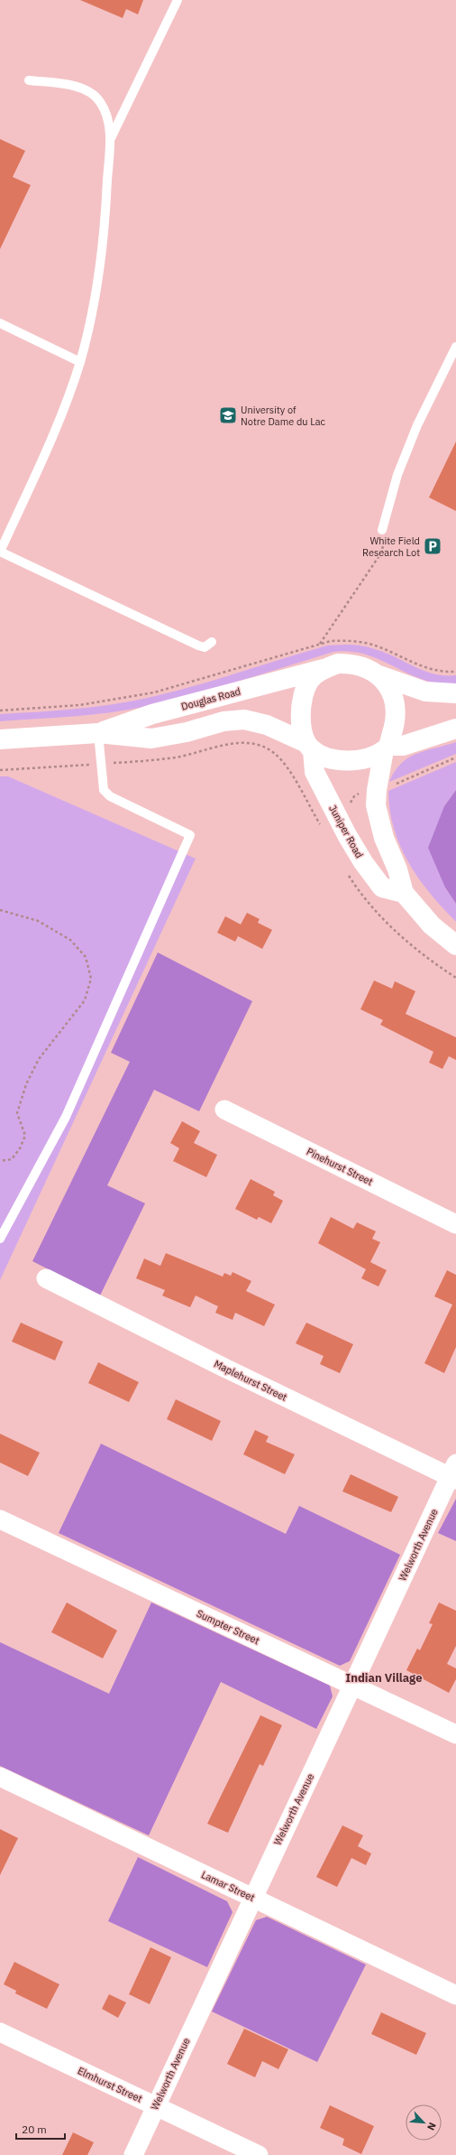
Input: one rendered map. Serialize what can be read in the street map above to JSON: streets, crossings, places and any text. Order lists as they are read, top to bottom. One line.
{"streets":{"street":["Douglas Road","Juniper Road","Pinehurst Street","Maplehurst Street","Welworth Avenue","Sumpter Street","Lamar Street","Elmhurst Street"]},"crossings":[["Douglas Road","Juniper Road"],["Maplehurst Street","Welworth Avenue"],["Welworth Avenue","Sumpter Street"],["Welworth Avenue","Lamar Street"],["Welworth Avenue","Elmhurst Street"]],"districts":["Indian Village"],"places":{"school or university":["University of Notre Dame du Lac"],"parking":["White Field Research Lot"]},"scale_bar":"20 m","north":"bottom right"}
